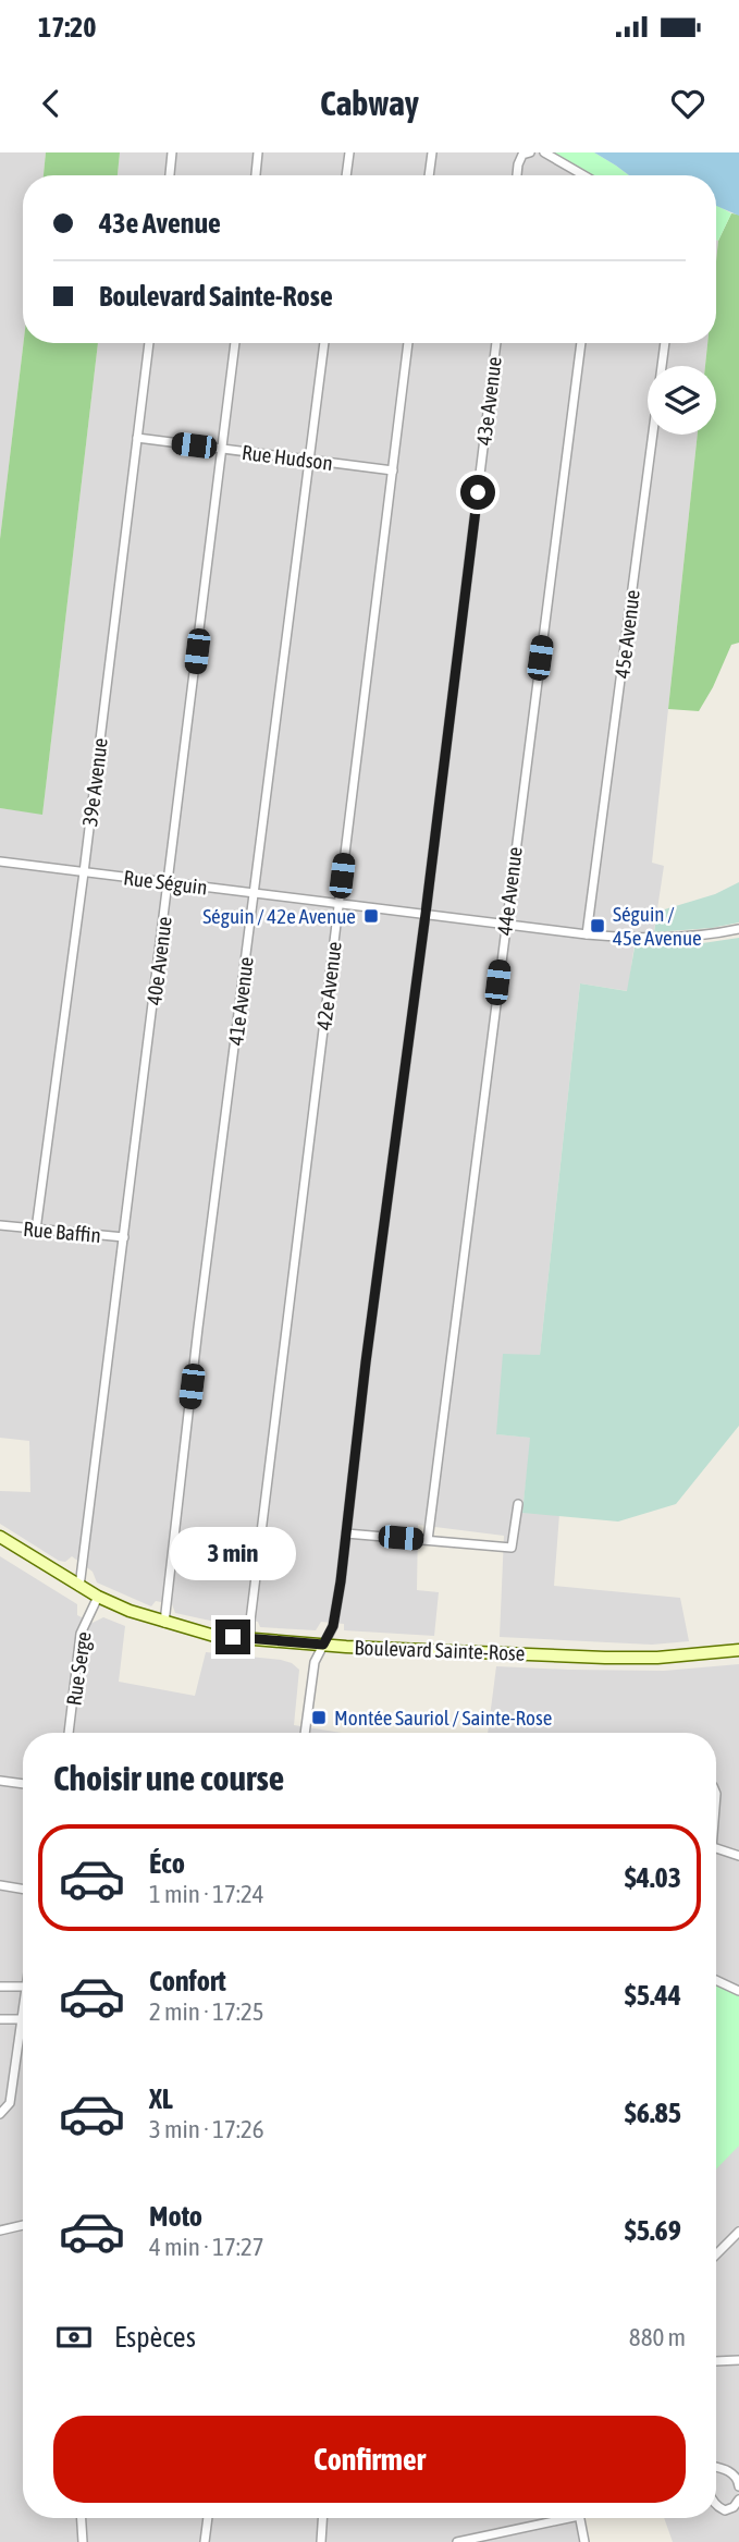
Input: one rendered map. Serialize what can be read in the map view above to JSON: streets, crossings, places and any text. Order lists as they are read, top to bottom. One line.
{"streets":{"street":["43e Avenue","Rue Hudson","45e Avenue","39e Avenue","Rue Séguin","44e Avenue","40e Avenue","42e Avenue","41e Avenue","Rue Baffin","Boulevard Sainte-Rose","Rue Serge"]},"crossings":[["43e Avenue","Rue Séguin"],["43e Avenue","Boulevard Sainte-Rose"],["Rue Hudson","39e Avenue"],["Rue Hudson","40e Avenue"],["Rue Hudson","42e Avenue"],["Rue Hudson","41e Avenue"],["45e Avenue","Rue Séguin"],["39e Avenue","Rue Séguin"],["39e Avenue","Rue Baffin"],["Rue Séguin","44e Avenue"],["Rue Séguin","40e Avenue"],["Rue Séguin","42e Avenue"],["Rue Séguin","41e Avenue"],["40e Avenue","Rue Baffin"],["40e Avenue","Boulevard Sainte-Rose"],["42e Avenue","Boulevard Sainte-Rose"],["41e Avenue","Boulevard Sainte-Rose"],["Boulevard Sainte-Rose","Rue Serge"]],"places":{"transit":["Séguin / 42e Avenue","Séguin / 45e Avenue","Montée Sauriol / Sainte-Rose"]},"page":{"status":"17:20","header":"Cabway","banner":["43e Avenue","Boulevard Sainte-Rose"],"bubble":"3 min","heading":"Choisir une course","list":[{"name":"Éco","note":"1 min · 17:24","value":"$4.03"},{"name":"Confort","note":"2 min · 17:25","value":"$5.44"},{"name":"XL","note":"3 min · 17:26","value":"$6.85"},{"name":"Moto","note":"4 min · 17:27","value":"$5.69"}],"pay":["Espèces","880 m"],"buttons":"Confirmer"}}
